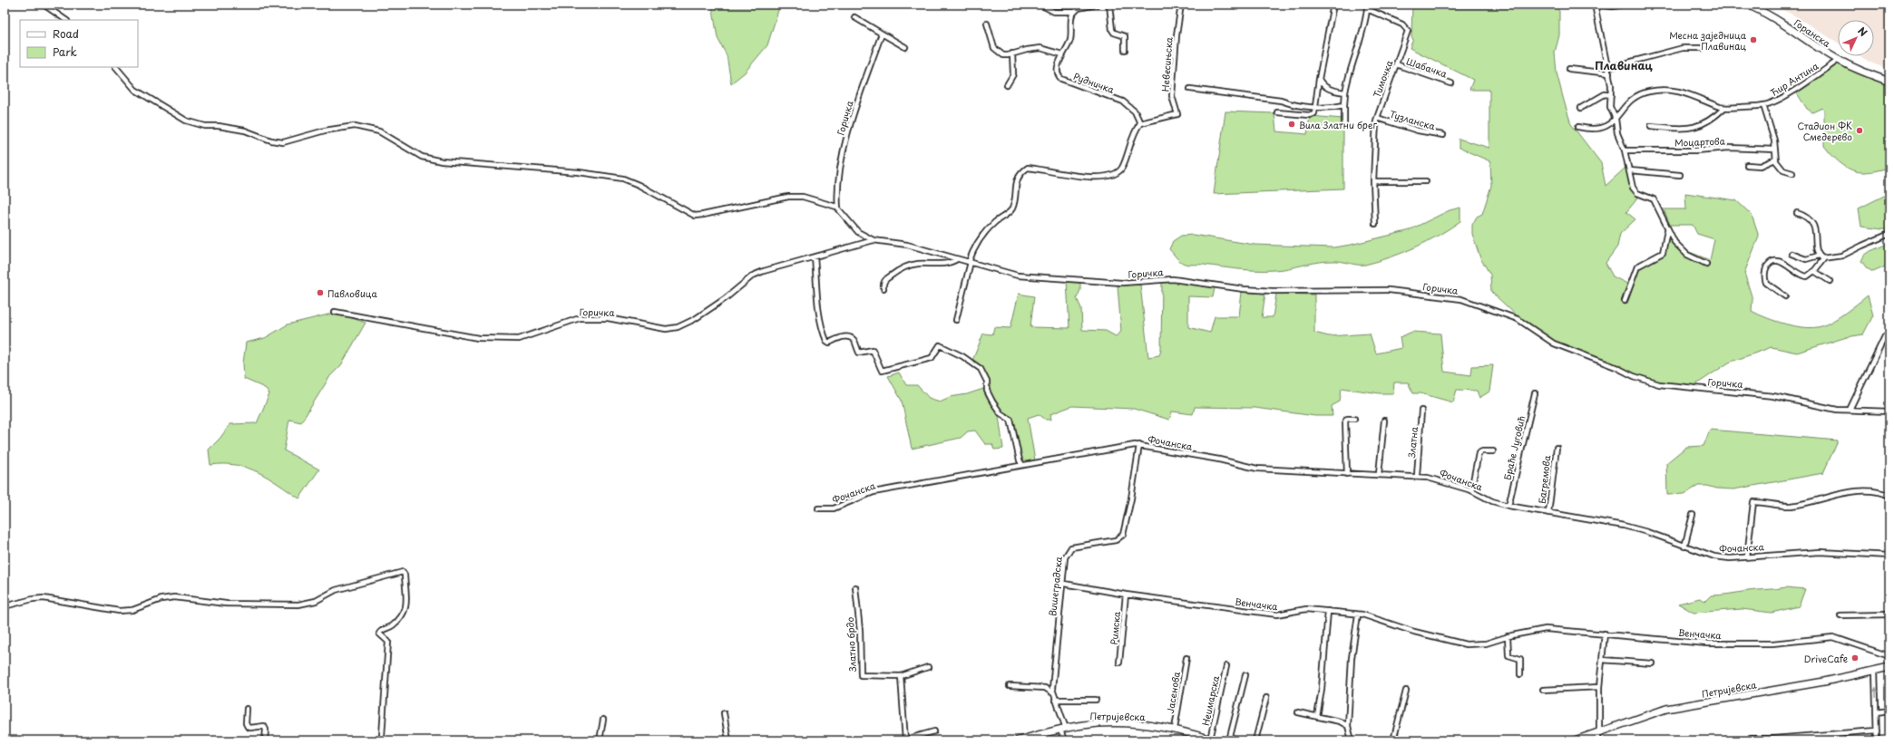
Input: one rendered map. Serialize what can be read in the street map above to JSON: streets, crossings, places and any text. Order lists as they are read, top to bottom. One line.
{"streets":{"main road":["Горанска","Петријевска"],"street":["Невесињска","Шабачка","Тимочка","Ћир Антина","Рудничка","Горичка","Тузланска","Моцартова","Фочанска","Златна","Браће Југовић","Багремова","Вишеградска","Венчачка","Римска","Златно брдо","Јасенова","Неимарска"]},"crossings":[["Горанска","Ћир Антина"],["Невесињска","Рудничка"],["Шабачка","Тимочка"],["Тимочка","Тузланска"],["Фочанска","Златна"],["Фочанска","Браће Југовић"],["Фочанска","Багремова"],["Фочанска","Вишеградска"],["Вишеградска","Венчачка"],["Вишеградска","Петријевска"],["Венчачка","Римска"],["Петријевска","Јасенова"],["Петријевска","Неимарска"]],"districts":["Плавинац"],"places":["Месна заједница Плавинац","Вила Златни брег","Стадион ФК Смедерево","Павловица","DriveCafe"],"legend":["Road","Park"],"north":"top right"}
